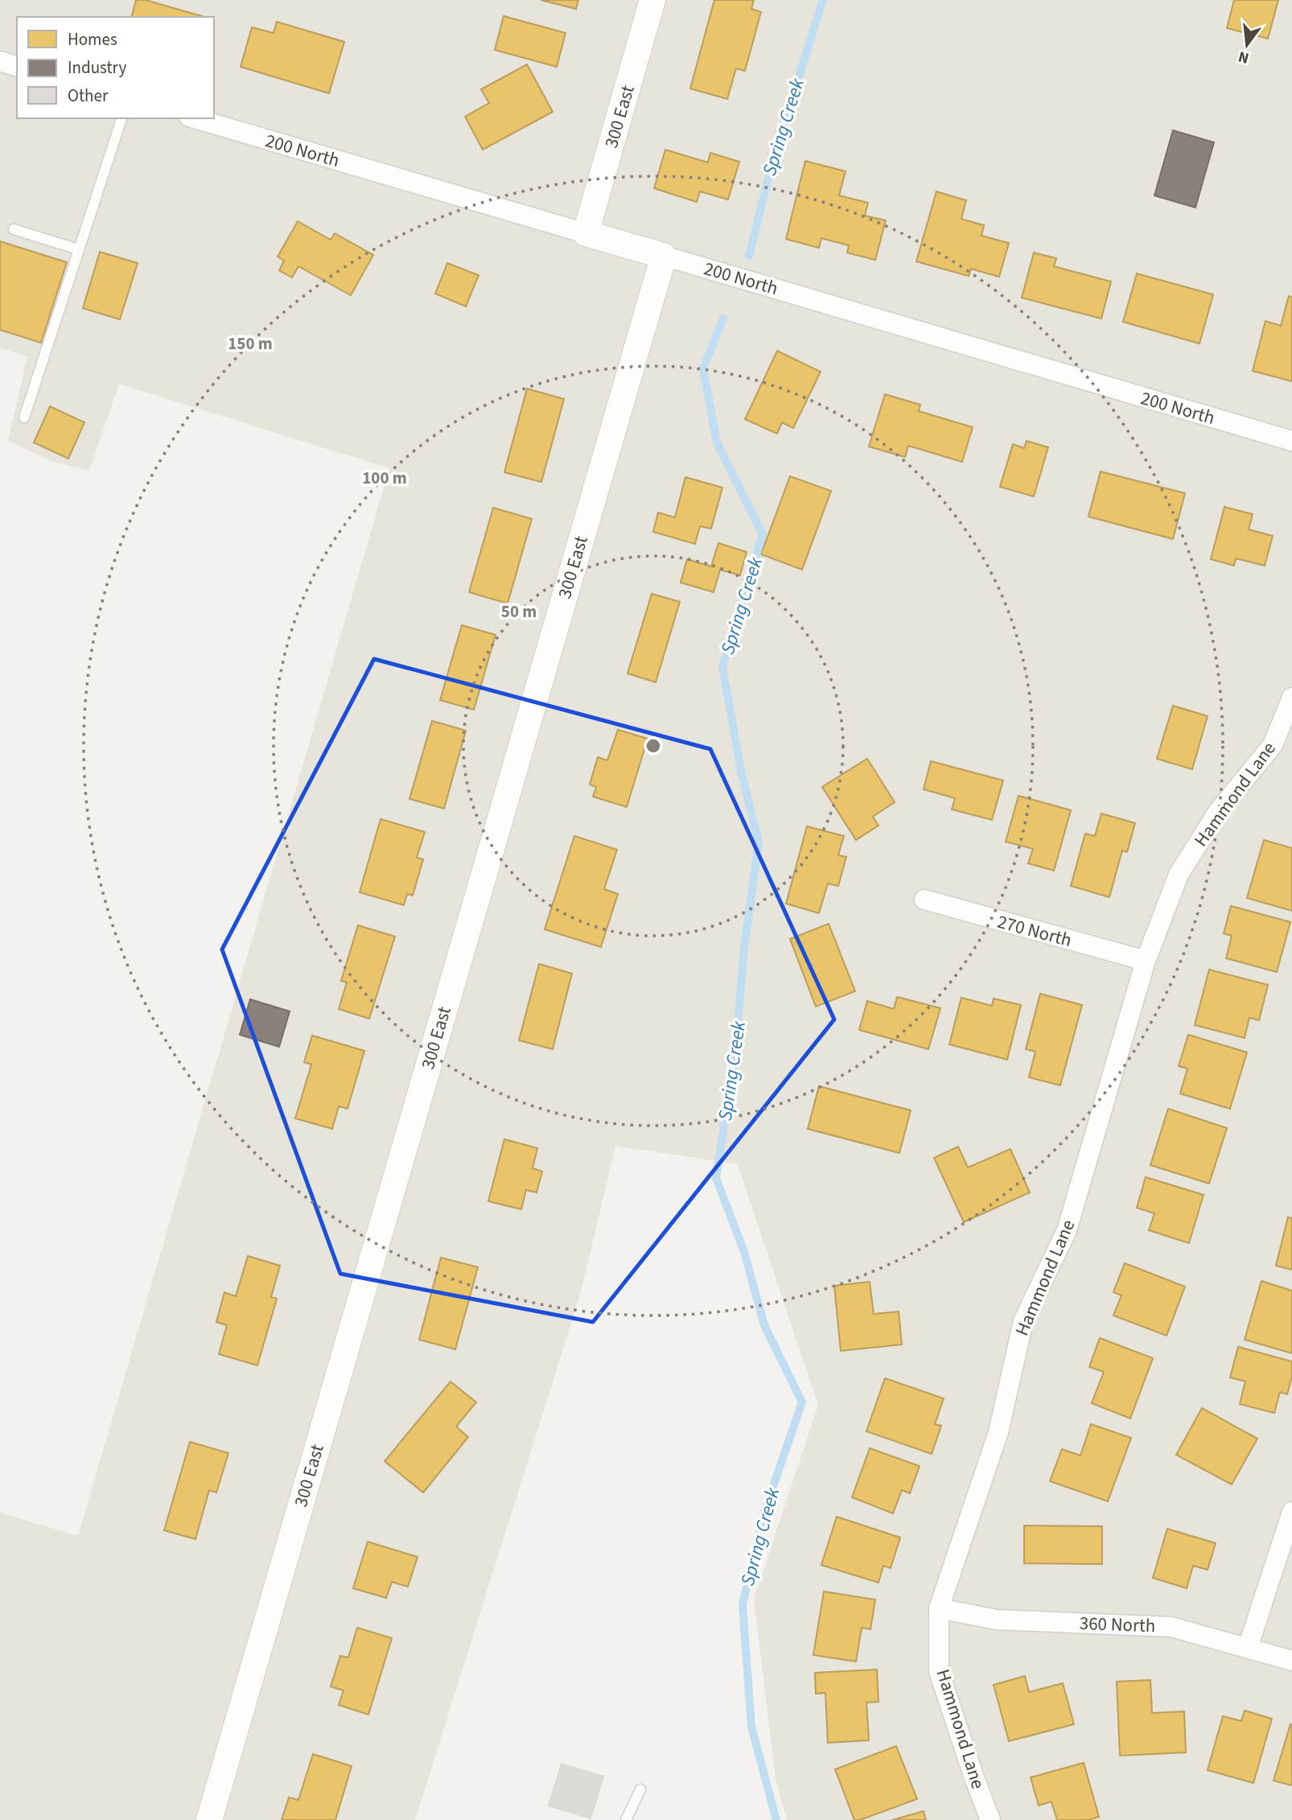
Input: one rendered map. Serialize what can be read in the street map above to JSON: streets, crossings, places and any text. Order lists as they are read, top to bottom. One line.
{"streets":{"street":["300 East","200 North","Hammond Lane","270 North","360 North"]},"crossings":[["300 East","200 North"],["Hammond Lane","270 North"],["Hammond Lane","360 North"]],"water":["Spring Creek"],"legend":["Homes","Industry","Other"],"north":"bottom","rings":["150 m","100 m","50 m"]}
